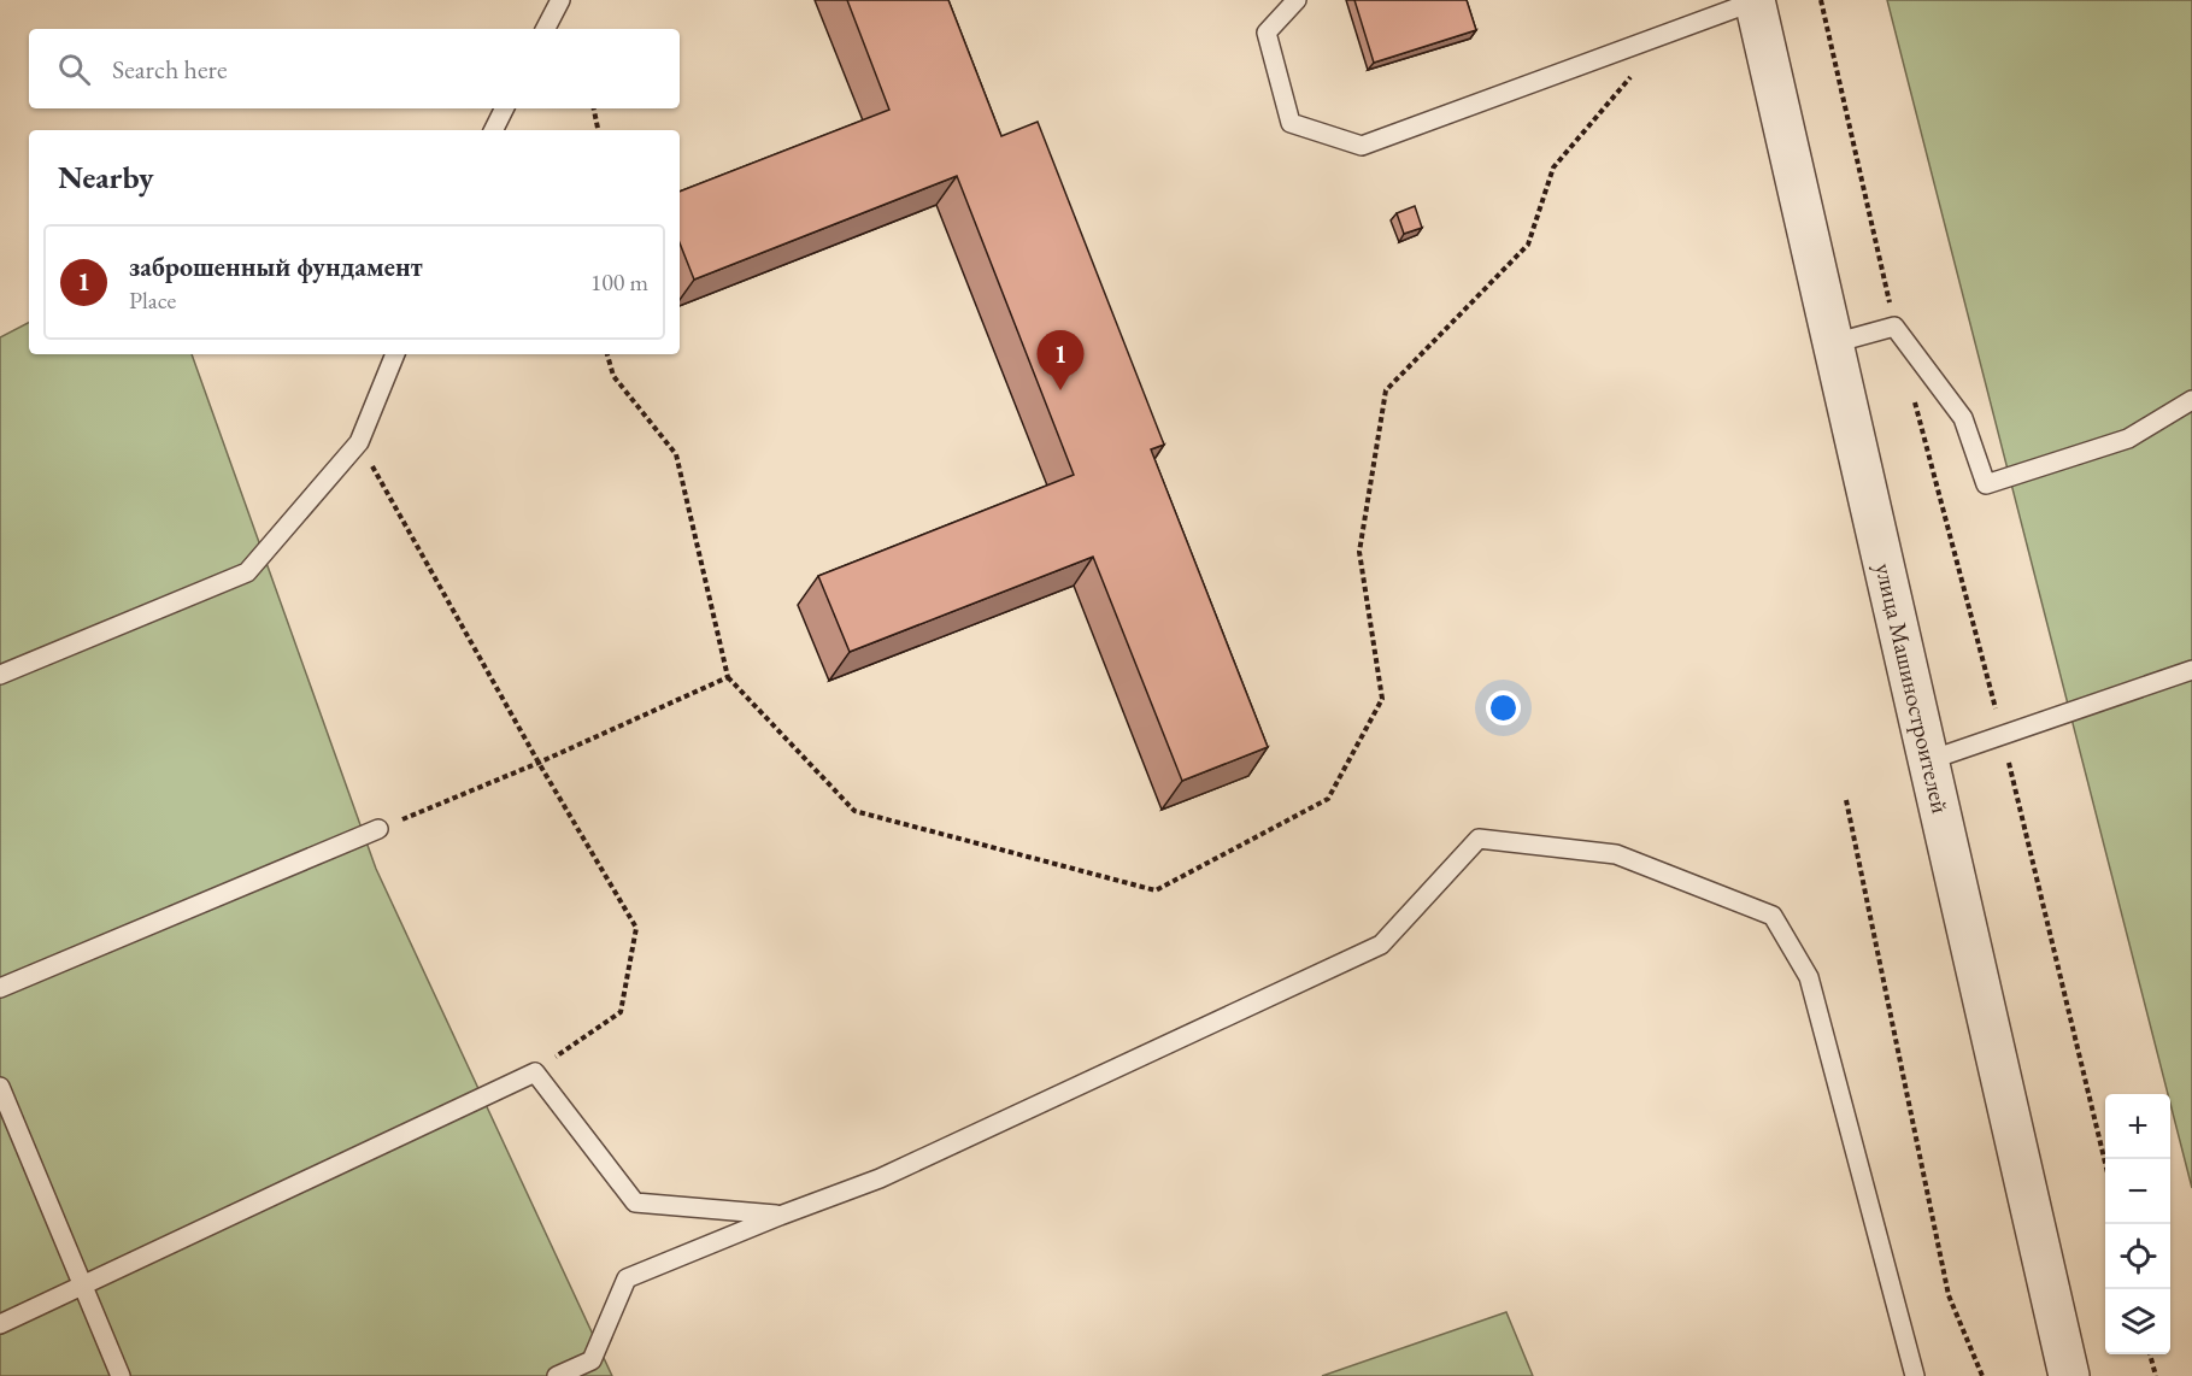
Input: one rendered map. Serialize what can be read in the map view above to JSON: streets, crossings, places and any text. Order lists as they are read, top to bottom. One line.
{"streets":{"street":["улица Машиностроителей"]},"page":{"search":"Search here","heading":"Nearby","list":[{"mark":"1","name":"заброшенный фундамент","note":"Place","value":"100 m"}],"pins":"1","map_buttons":["+","−"]}}
